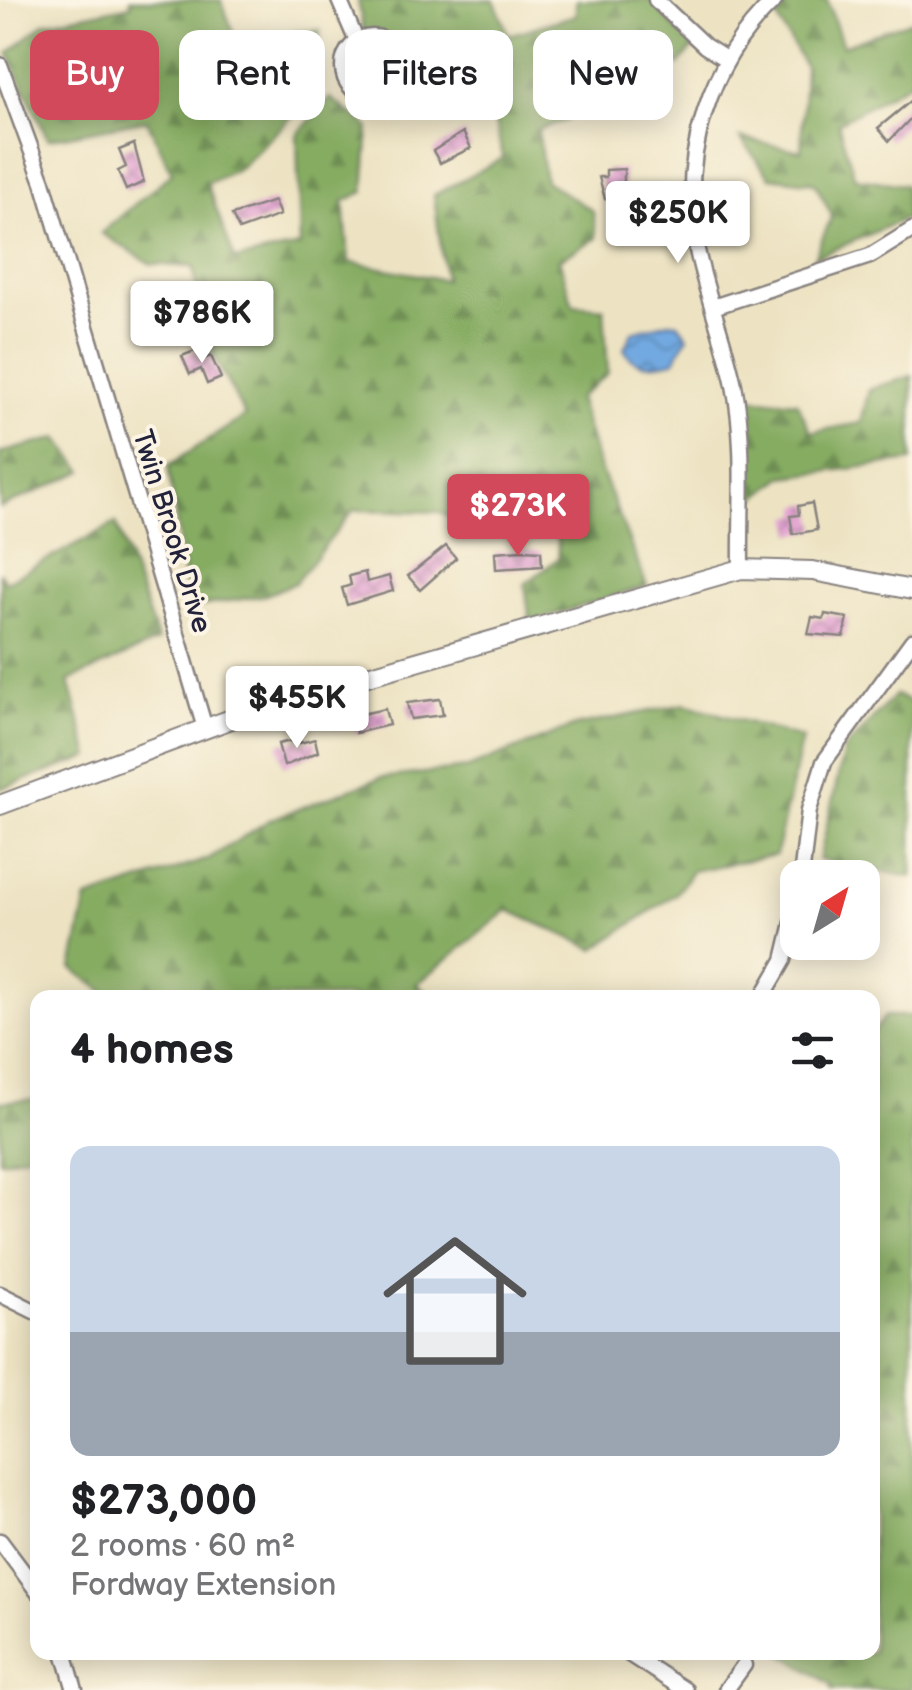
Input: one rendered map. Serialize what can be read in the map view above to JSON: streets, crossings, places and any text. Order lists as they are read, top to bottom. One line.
{"streets":{"street":["Twin Brook Drive"]},"north":"top right","page":{"chip":["Buy","Rent","Filters","New"],"price":["$250K","$786K","$273K","$455K"],"heading":"4 homes","list":[{"name":"$273,000","note":"2 rooms · 60 m² · Fordway Extension"}]}}
